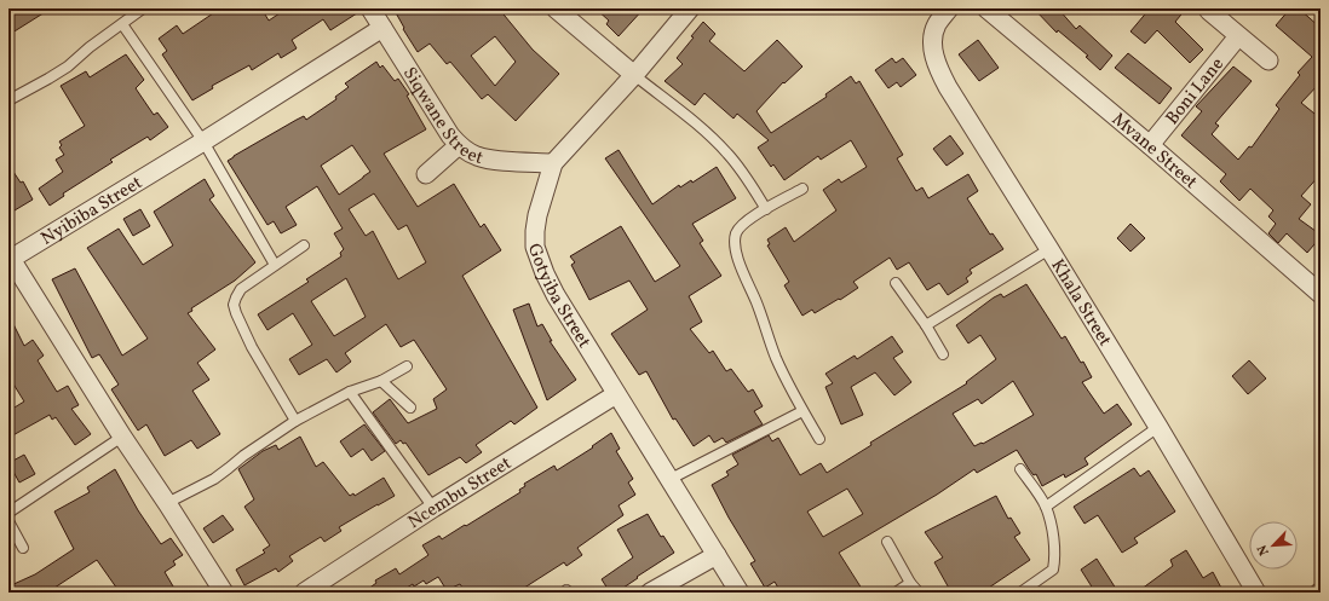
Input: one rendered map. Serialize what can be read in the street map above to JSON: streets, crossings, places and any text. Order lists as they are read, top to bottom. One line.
{"streets":{"street":["Boni Lane","Siqwane Street","Mvane Street","Nyibiba Street","Gotyiba Street","Khala Street","Ncembu Street"]},"crossings":[["Boni Lane","Mvane Street"],["Siqwane Street","Nyibiba Street"],["Siqwane Street","Gotyiba Street"],["Gotyiba Street","Ncembu Street"]],"north":"bottom left"}
